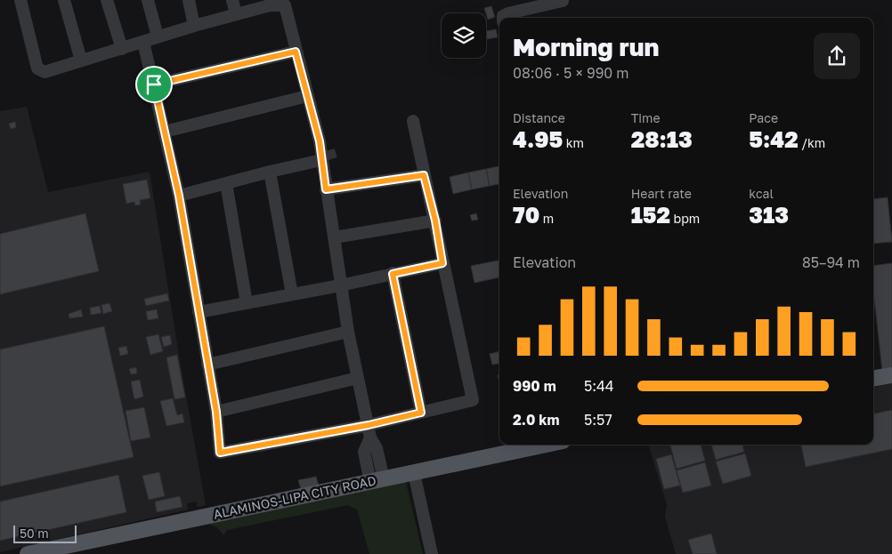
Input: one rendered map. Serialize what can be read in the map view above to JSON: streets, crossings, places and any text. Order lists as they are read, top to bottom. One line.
{"streets":{"main road":["ALAMINOS-LIPA CITY ROAD"]},"scale_bar":"50 m","page":{"heading":["Morning run","08:06 · 5 × 990 m"],"stats":[["Distance","4.95 km"],["Time","28:13"],["Pace","5:42 /km"],["Elevation","70 m"],["Heart rate","152 bpm"],["kcal","313"]],"chart":["Elevation","85–94 m"],"list":[{"name":"990 m","note":"5:44"},{"name":"2.0 km","note":"5:57"}],"scale":"50 m"}}
